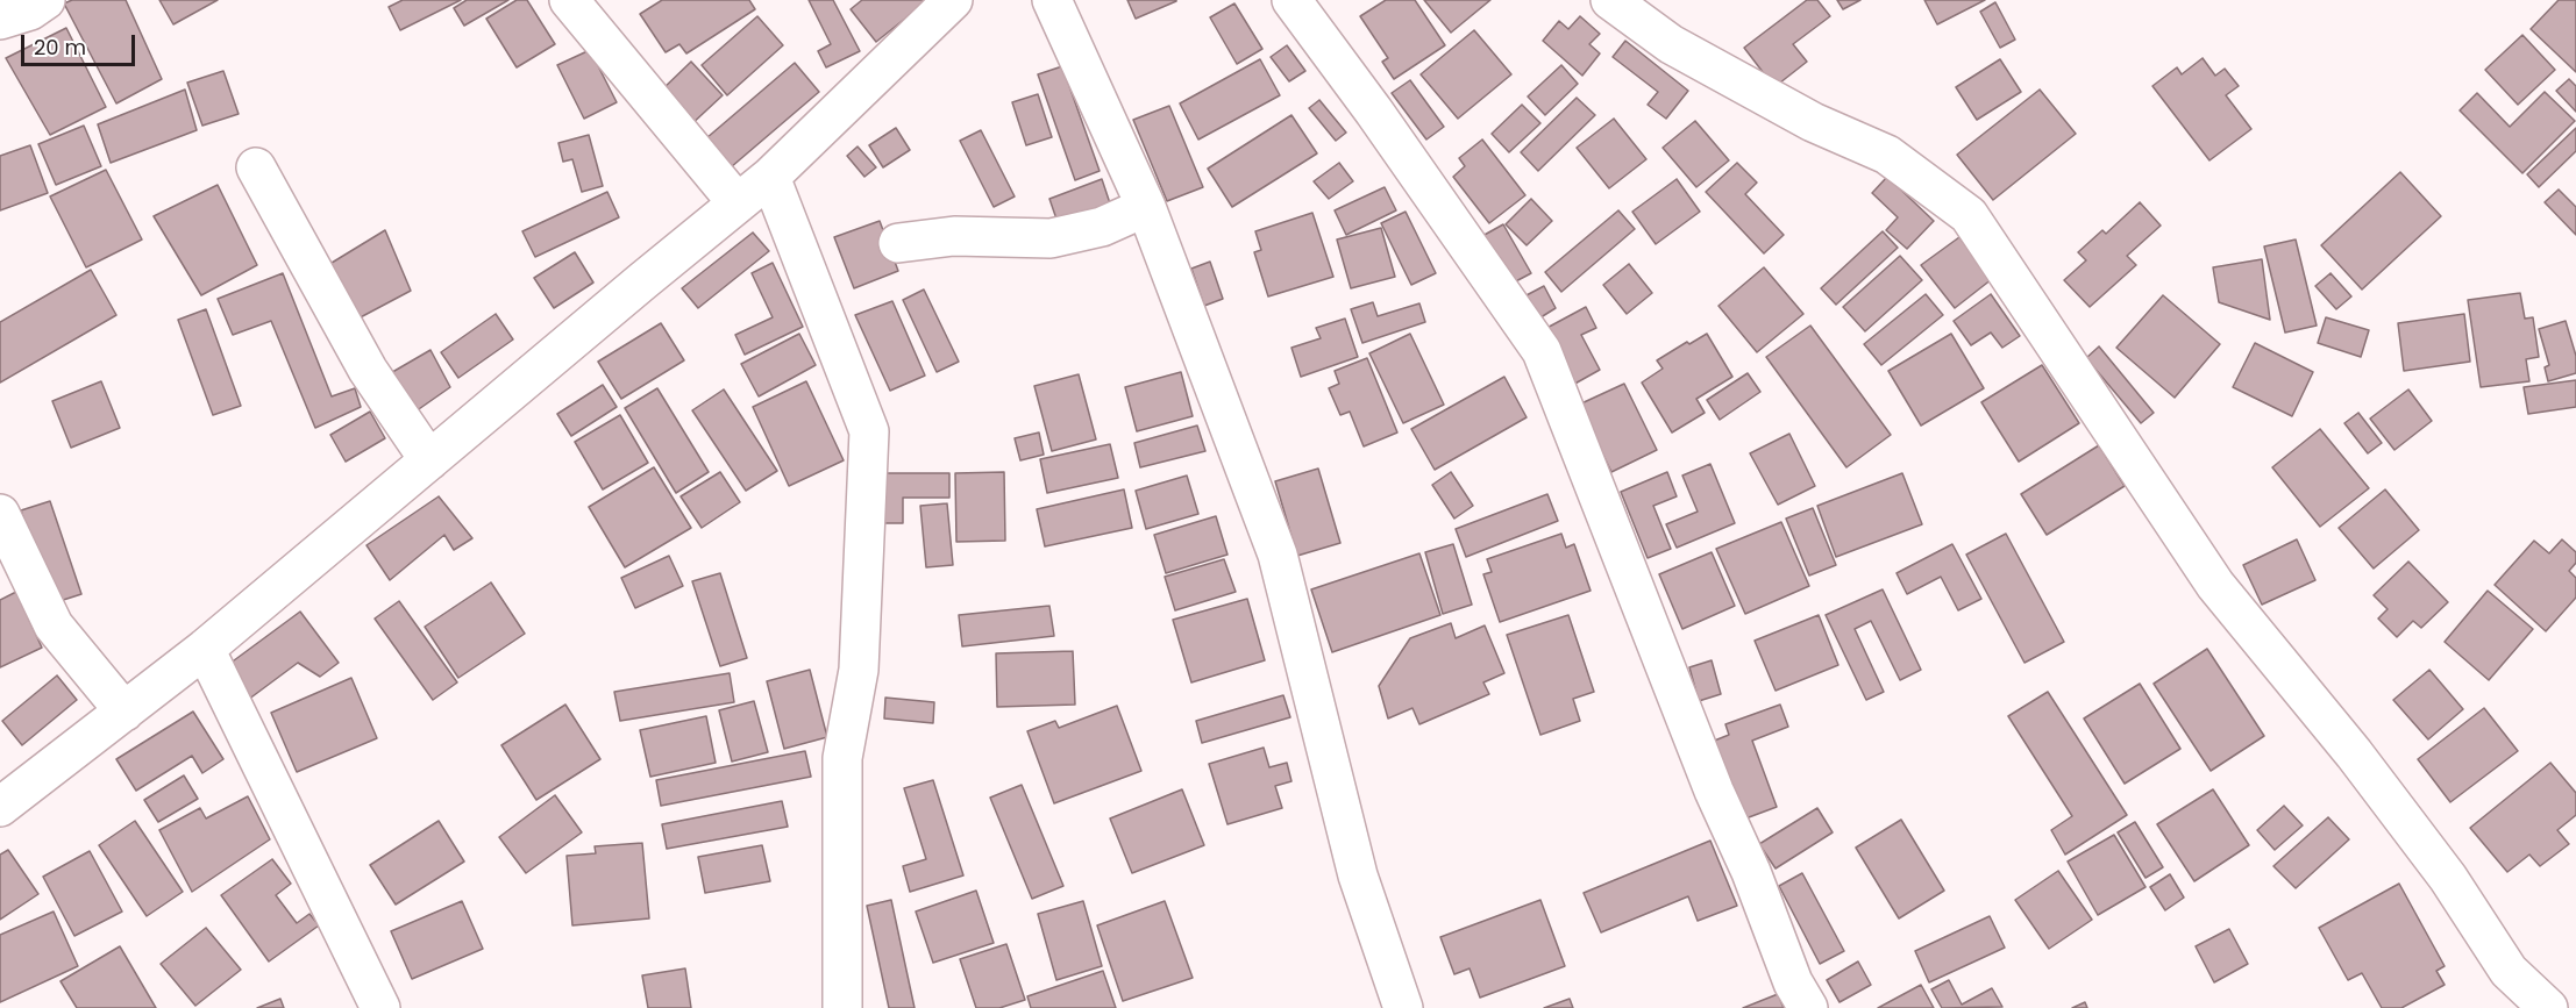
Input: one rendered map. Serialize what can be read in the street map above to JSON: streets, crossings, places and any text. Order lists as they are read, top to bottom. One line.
{"scale_bar":"20 m"}
